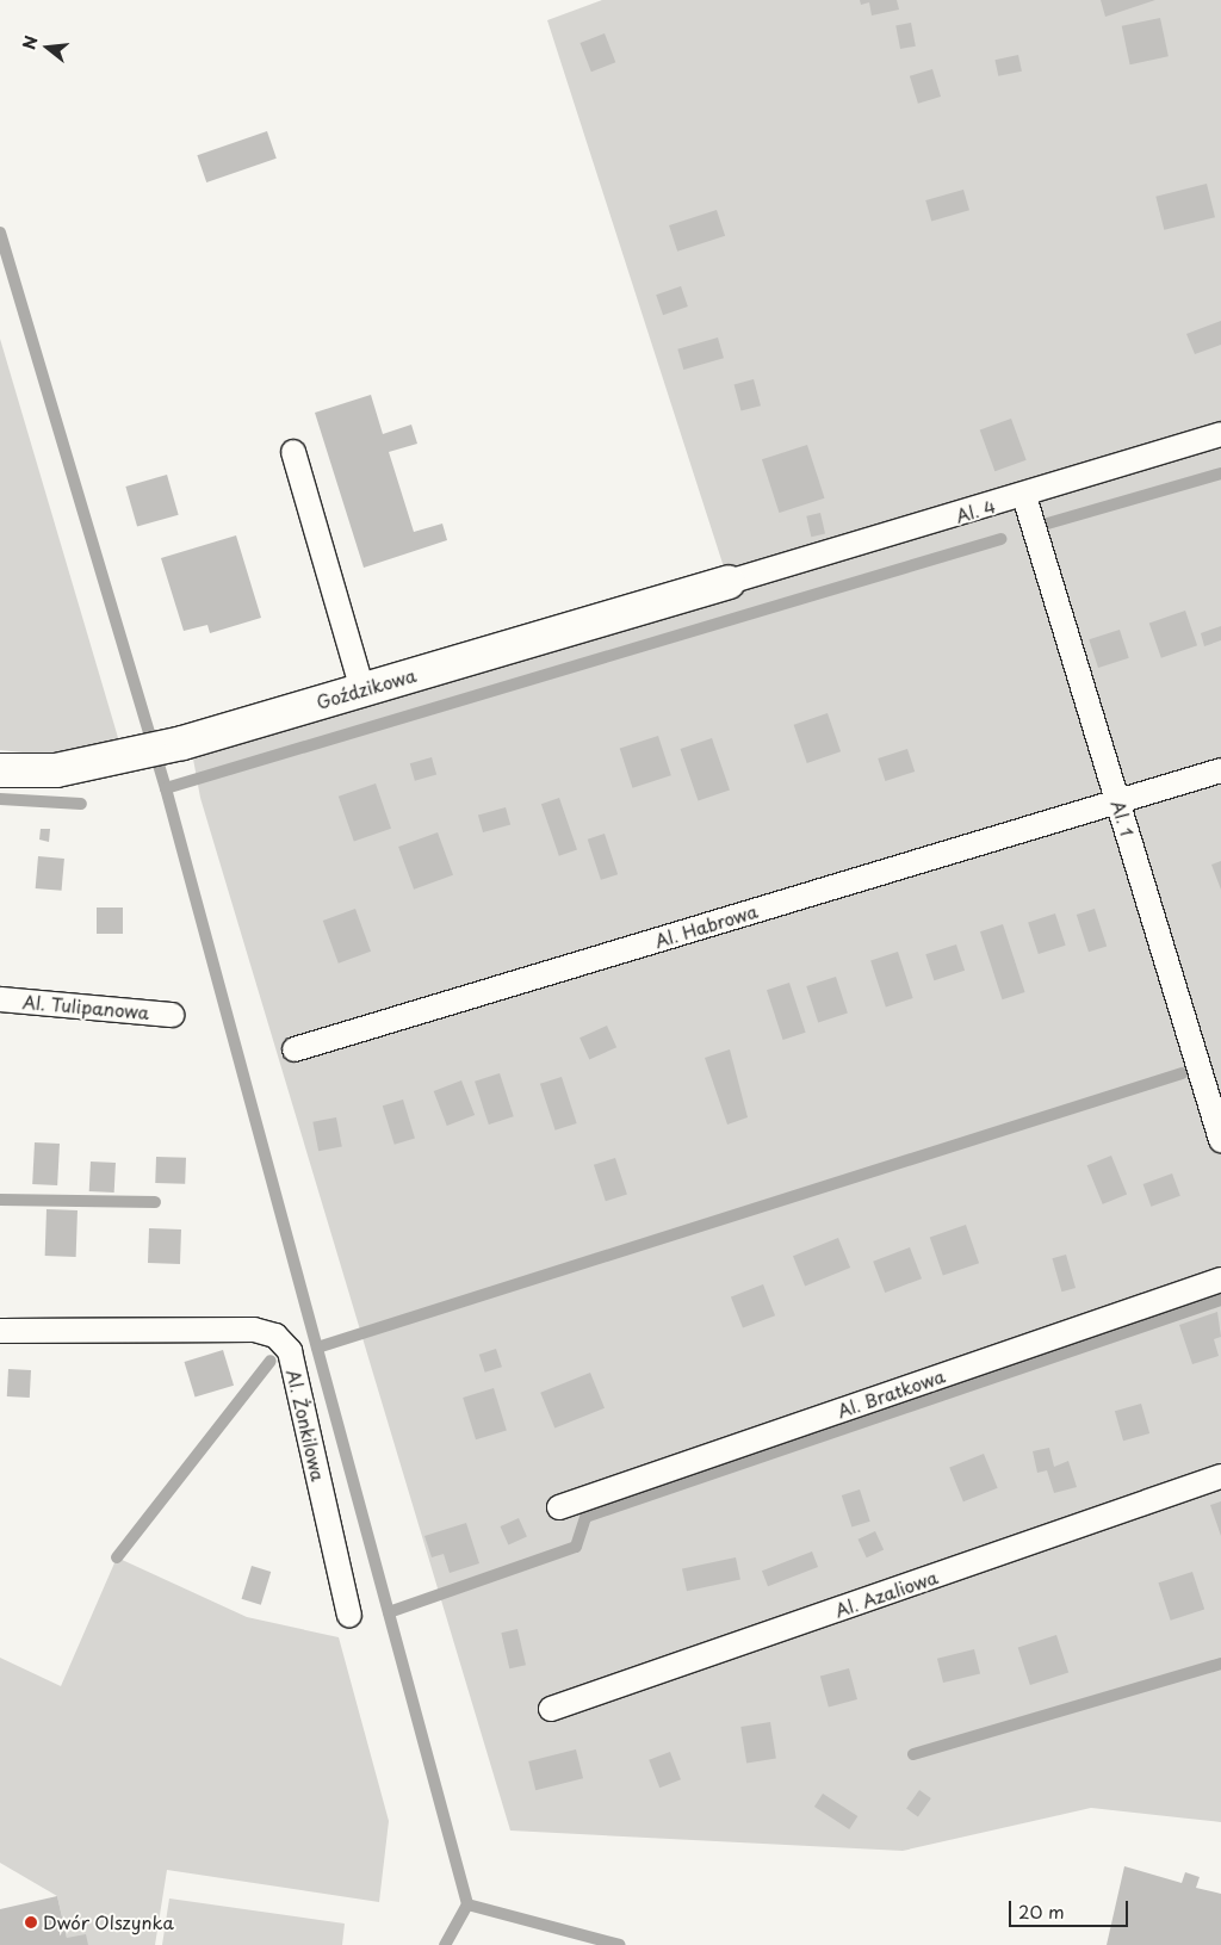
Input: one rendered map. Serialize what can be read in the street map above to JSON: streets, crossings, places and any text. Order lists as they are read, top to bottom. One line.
{"streets":{"street":["Goździkowa"],"lane":["Al. 4","Al. 1","Al. Habrowa","Al. Tulipanowa","Al. Bratkowa","Al. Żonkilowa","Al. Azaliowa"]},"crossings":[["Al. 4","Goździkowa"],["Al. 4","Al. 1"],["Al. 1","Al. Habrowa"]],"places":["Dwór Olszynka"],"scale_bar":"20 m","north":"left"}
